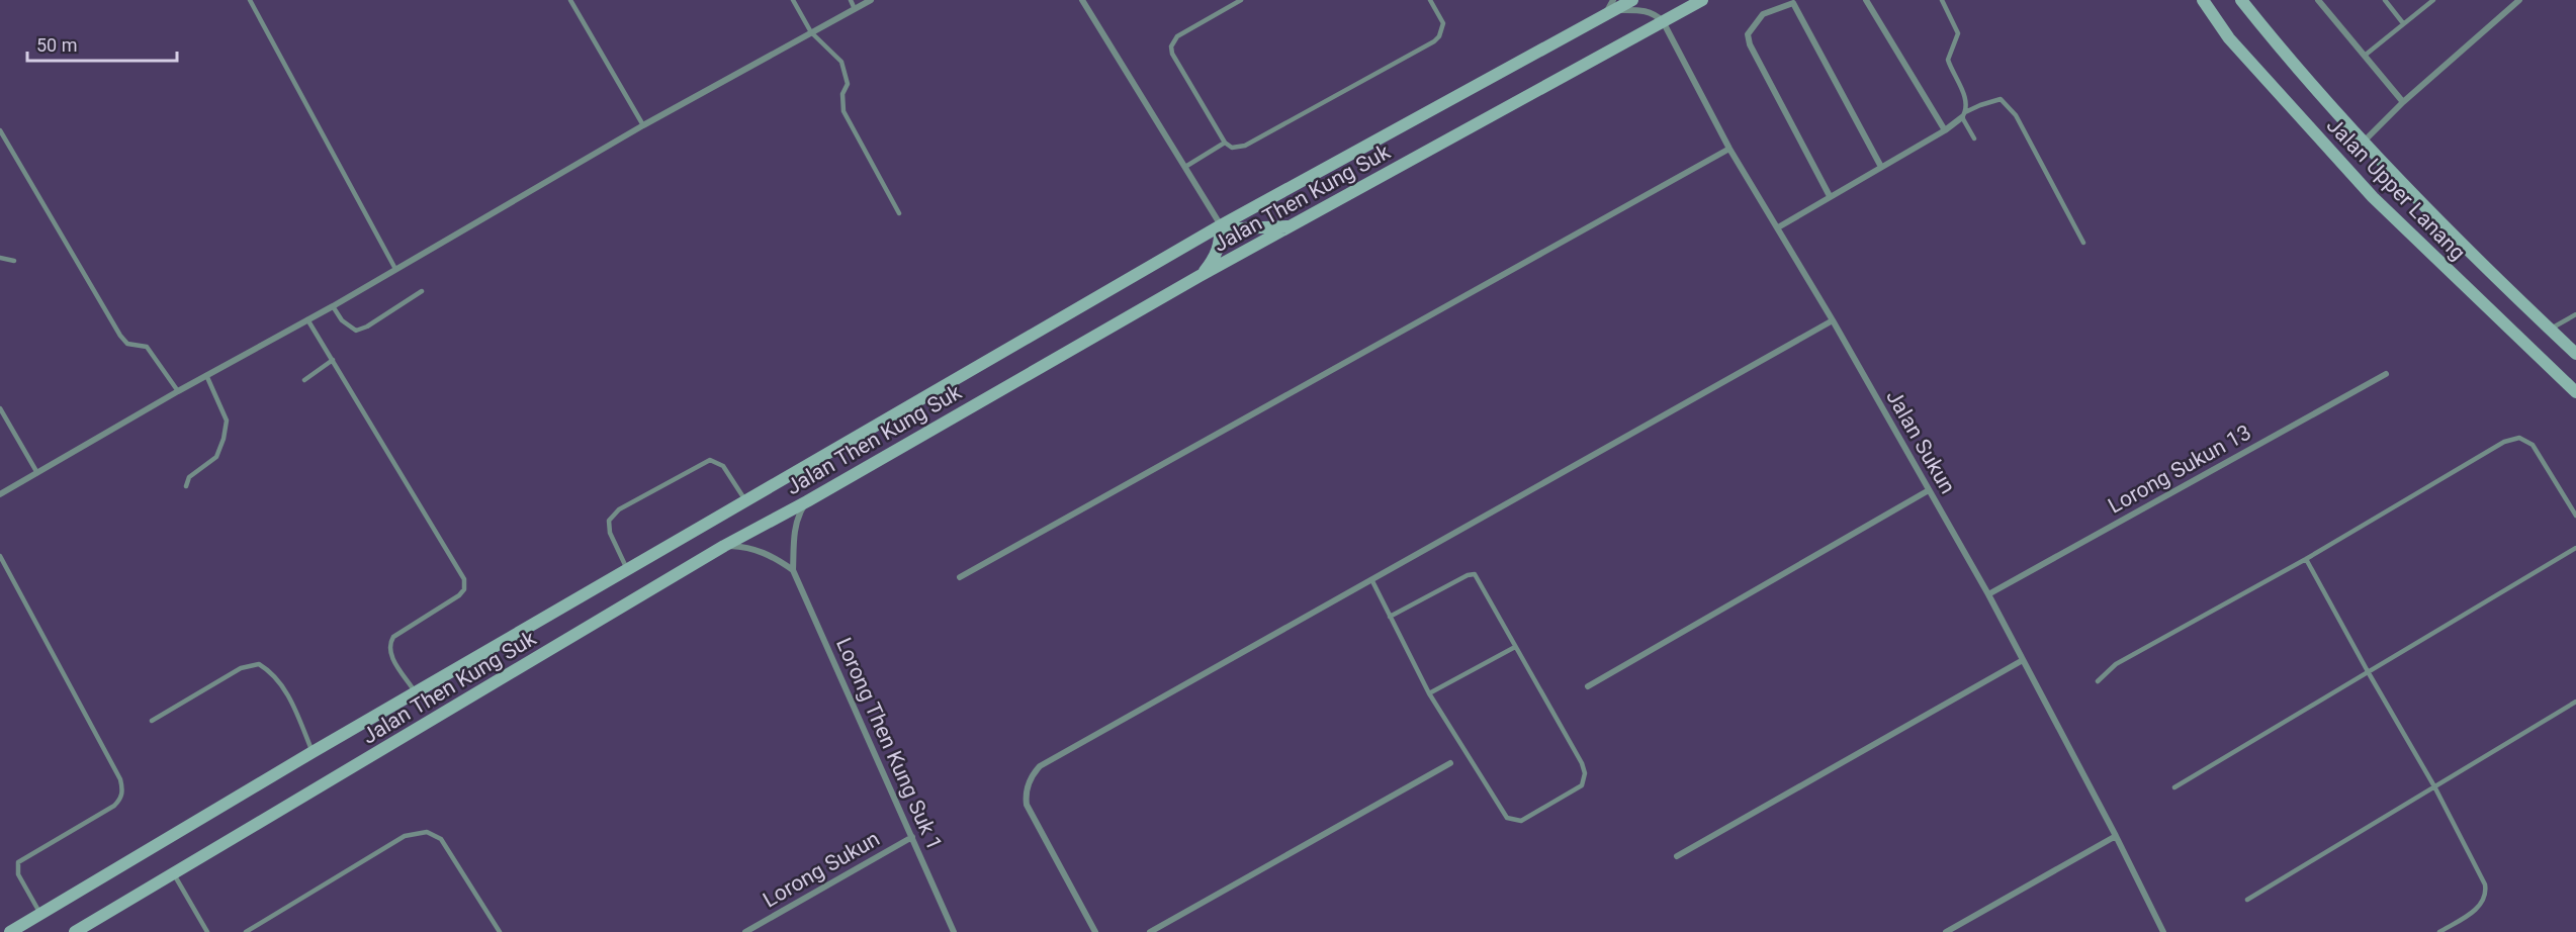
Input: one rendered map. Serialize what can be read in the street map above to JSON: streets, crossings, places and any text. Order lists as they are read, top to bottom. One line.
{"streets":{"street":["Jalan Upper Lanang","Jalan Then Kung Suk","Jalan Sukun","Lorong Sukun 13","Lorong Then Kung Suk 1","Lorong Sukun"]},"crossings":[["Jalan Then Kung Suk","Jalan Sukun"],["Jalan Sukun","Lorong Sukun 13"],["Lorong Then Kung Suk 1","Lorong Sukun"]],"scale_bar":"50 m"}
